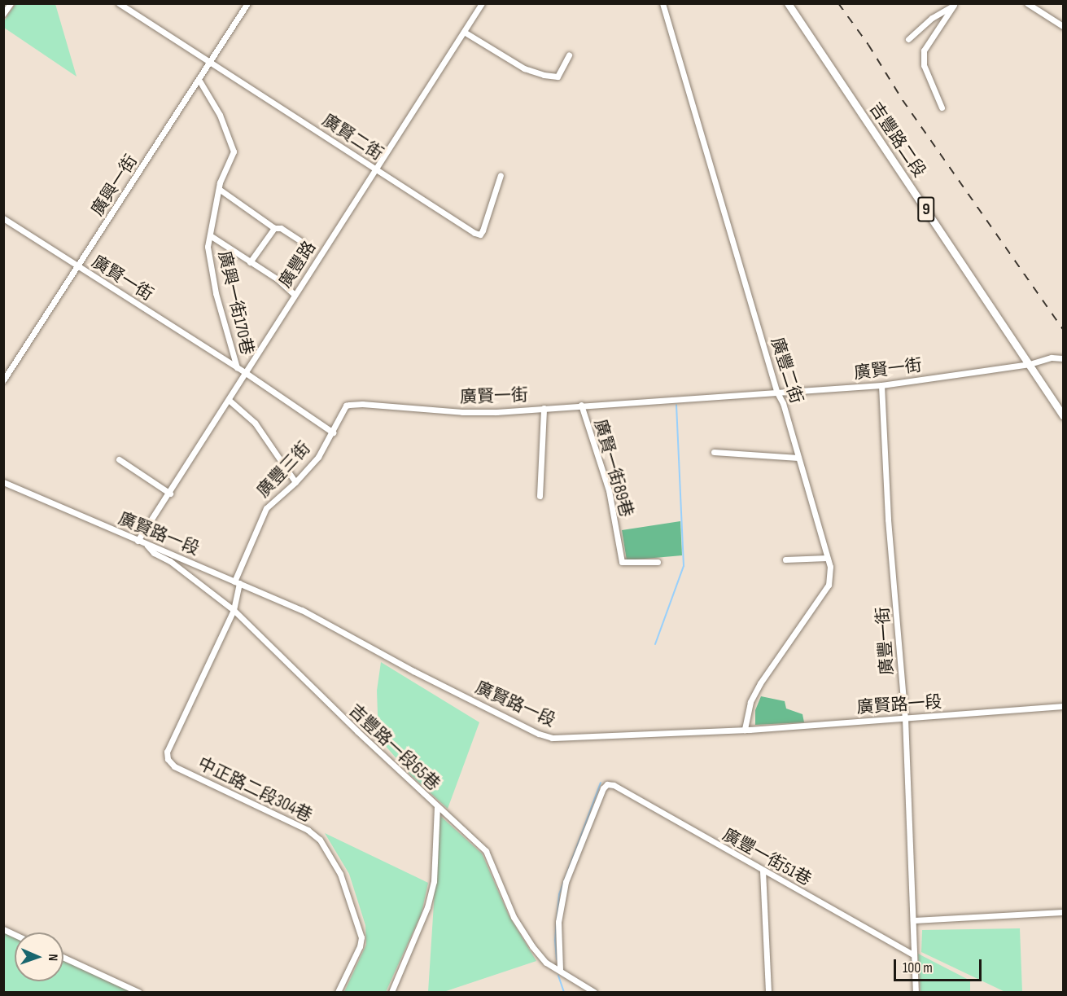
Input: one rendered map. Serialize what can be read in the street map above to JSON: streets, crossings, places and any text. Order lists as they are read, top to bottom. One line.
{"streets":{"main road":["吉豐路二段","9"],"street":["廣賢二街","廣興一街","廣豐路","廣賢一街","廣興一街170巷","廣豐二街","廣賢一街89巷","廣豐三街","廣賢路一段","廣豐一街","吉豐路一段65巷","中正路二段304巷","廣豐一街51巷"]},"crossings":[["廣賢二街","廣興一街"],["廣賢二街","廣豐路"],["吉豐路二段","廣賢一街"],["廣興一街","廣賢一街"],["廣興一街","廣興一街170巷"],["廣豐路","廣賢一街"],["廣豐路","廣賢路一段"],["廣賢一街","廣興一街170巷"],["廣賢一街","廣豐二街"],["廣賢一街","廣賢一街89巷"],["廣賢一街","廣豐三街"],["廣賢一街","廣豐一街"],["廣豐二街","廣賢路一段"],["廣豐三街","廣賢路一段"],["廣豐三街","吉豐路一段65巷"],["廣豐三街","中正路二段304巷"],["廣賢路一段","廣豐一街"],["廣賢路一段","吉豐路一段65巷"],["廣豐一街","廣豐一街51巷"],["吉豐路一段65巷","廣豐一街51巷"]],"scale_bar":"100 m","north":"right"}
